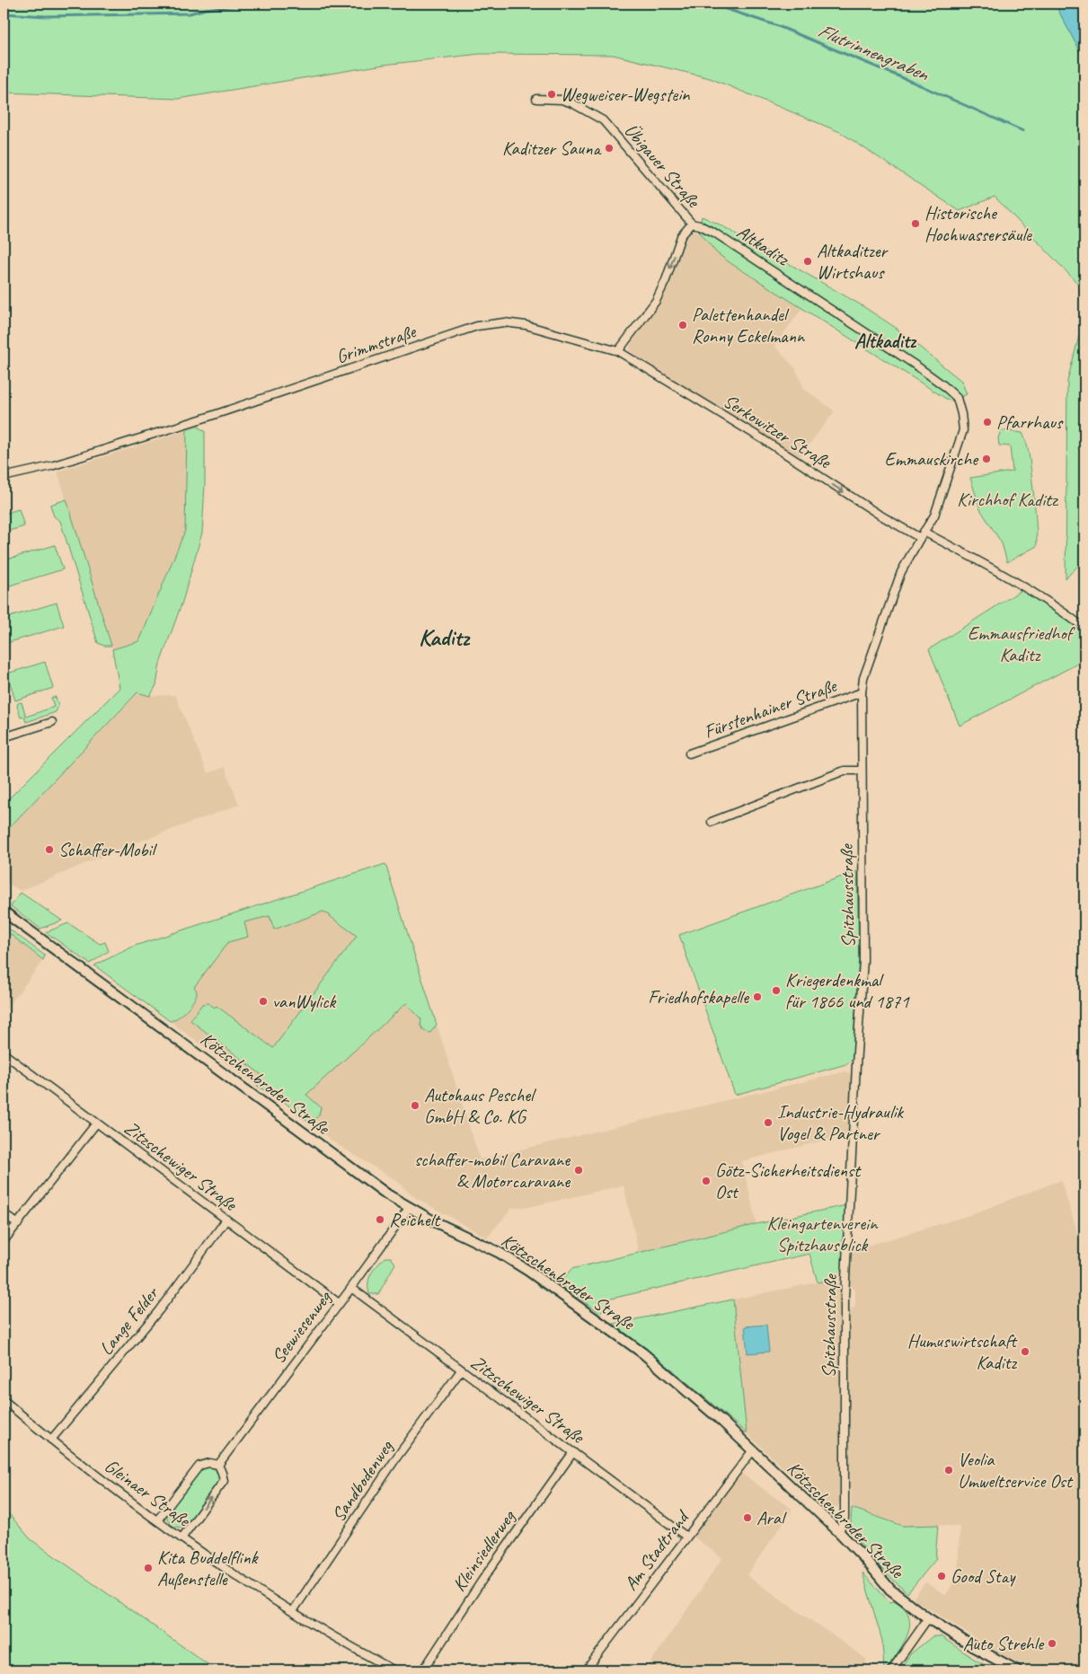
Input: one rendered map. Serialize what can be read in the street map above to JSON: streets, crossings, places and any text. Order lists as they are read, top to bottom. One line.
{"streets":{"street":["Übigauer Straße","Altkaditz","Grimmstraße","Serkowitzer Straße","Fürstenhainer Straße","Spitzhausstraße","Kötzschenbroder Straße","Zitzschewiger Straße","Lange Felder","Seewiesenweg","Sandbodenweg","Gleinaer Straße","Kleinsiedlerweg","Am Stadtrand"]},"crossings":[["Übigauer Straße","Altkaditz"],["Altkaditz","Serkowitzer Straße"],["Altkaditz","Spitzhausstraße"],["Grimmstraße","Serkowitzer Straße"],["Serkowitzer Straße","Spitzhausstraße"],["Fürstenhainer Straße","Spitzhausstraße"],["Spitzhausstraße","Kötzschenbroder Straße"],["Kötzschenbroder Straße","Seewiesenweg"],["Kötzschenbroder Straße","Am Stadtrand"],["Zitzschewiger Straße","Lange Felder"],["Zitzschewiger Straße","Seewiesenweg"],["Zitzschewiger Straße","Sandbodenweg"],["Zitzschewiger Straße","Kleinsiedlerweg"],["Zitzschewiger Straße","Am Stadtrand"],["Lange Felder","Gleinaer Straße"],["Sandbodenweg","Gleinaer Straße"]],"one_way":["Serkowitzer Straße"],"districts":["Altkaditz","Kaditz"],"water":["Flutrinnengraben"],"parks":["Kirchhof Kaditz","Emmausfriedhof Kaditz","Kleingartenverein Spitzhausblick"],"places":["Wegweiser-Wegstein","Kaditzer Sauna","Historische Hochwassersäule","Altkaditzer Wirtshaus","Palettenhandel Ronny Eckelmann","Pfarrhaus","Emmauskirche","Schaffer-Mobil","Kriegerdenkmal für 1866 und 1871","Friedhofskapelle","vanWylick","Autohaus Peschel GmbH & Co. KG","Industrie-Hydraulik Vogel & Partner","schaffer-mobil Caravane & Motorcaravane","Götz-Sicherheitsdienst Ost","Reichelt","Humuswirtschaft Kaditz","Veolia Umweltservice Ost","Aral","Kita Buddelflink Außenstelle","Good Stay","Auto Strehle"]}
